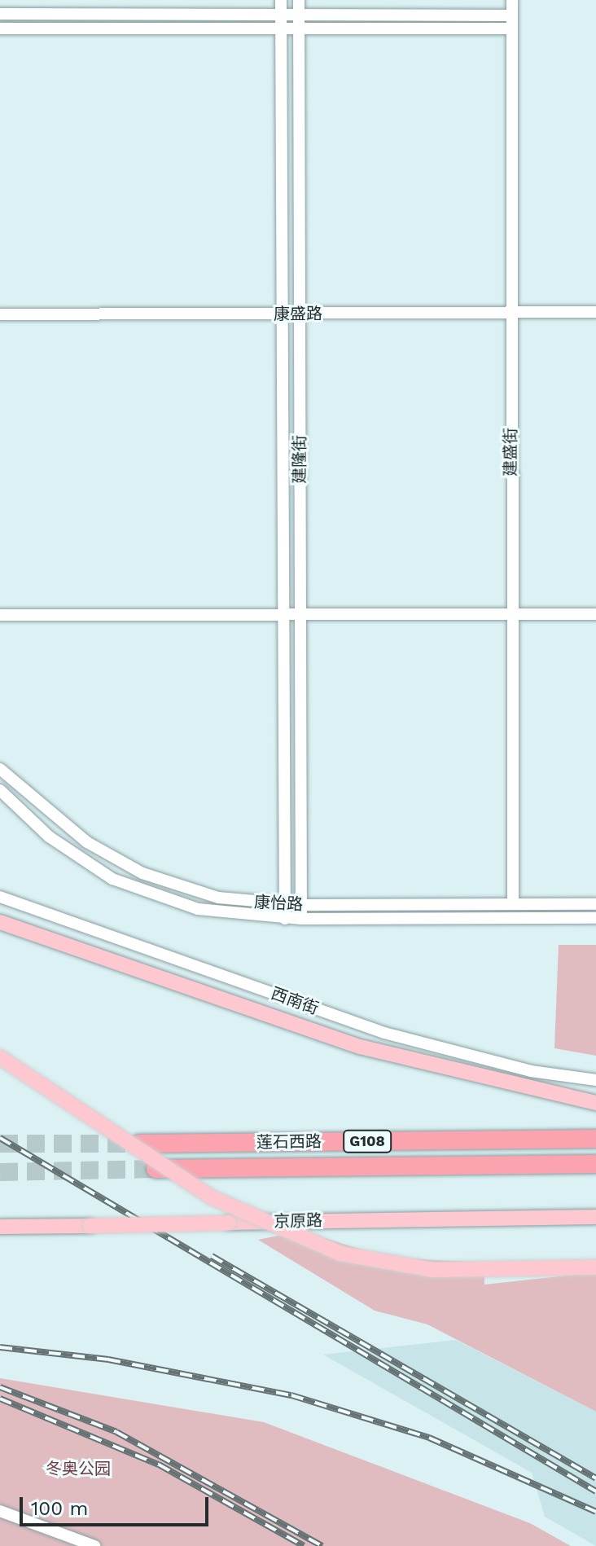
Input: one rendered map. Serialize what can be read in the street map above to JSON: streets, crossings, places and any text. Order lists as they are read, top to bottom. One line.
{"streets":{"highway":["G108","莲石西路"],"main road":["京原路"],"street":["康盛路","建盛街","建隆街","康怡路","西南街"]},"crossings":[["康盛路","建盛街"],["康盛路","建隆街"],["建盛街","康怡路"],["建隆街","康怡路"]],"parks":["冬奥公园"],"scale_bar":"100 m"}
